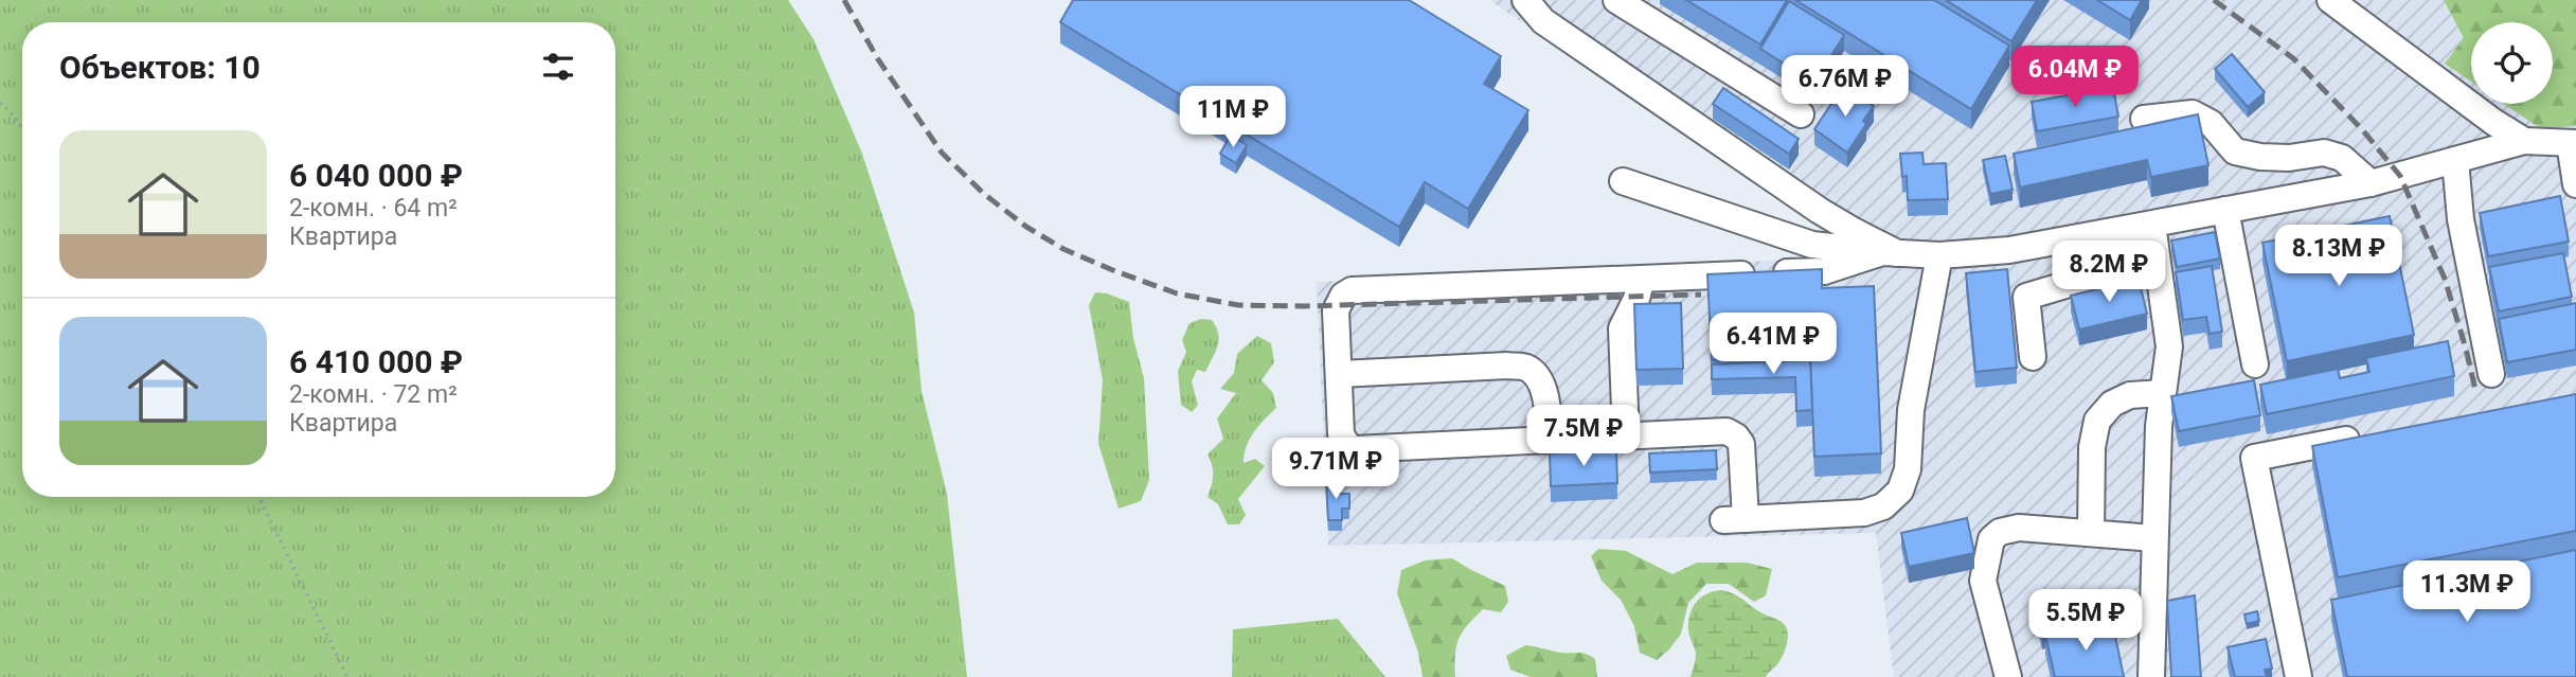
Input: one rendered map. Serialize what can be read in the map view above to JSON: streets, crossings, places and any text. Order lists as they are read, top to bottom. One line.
{"page":{"heading":"Объектов: 10","price":["6.04M ₽","6.76M ₽","11M ₽","8.13M ₽","8.2M ₽","6.41M ₽","7.5M ₽","9.71M ₽","11.3M ₽","5.5M ₽"],"list":[{"name":"6 040 000 ₽","note":"2-комн. · 64 m² · Квартира"},{"name":"6 410 000 ₽","note":"2-комн. · 72 m² · Квартира"}]}}
